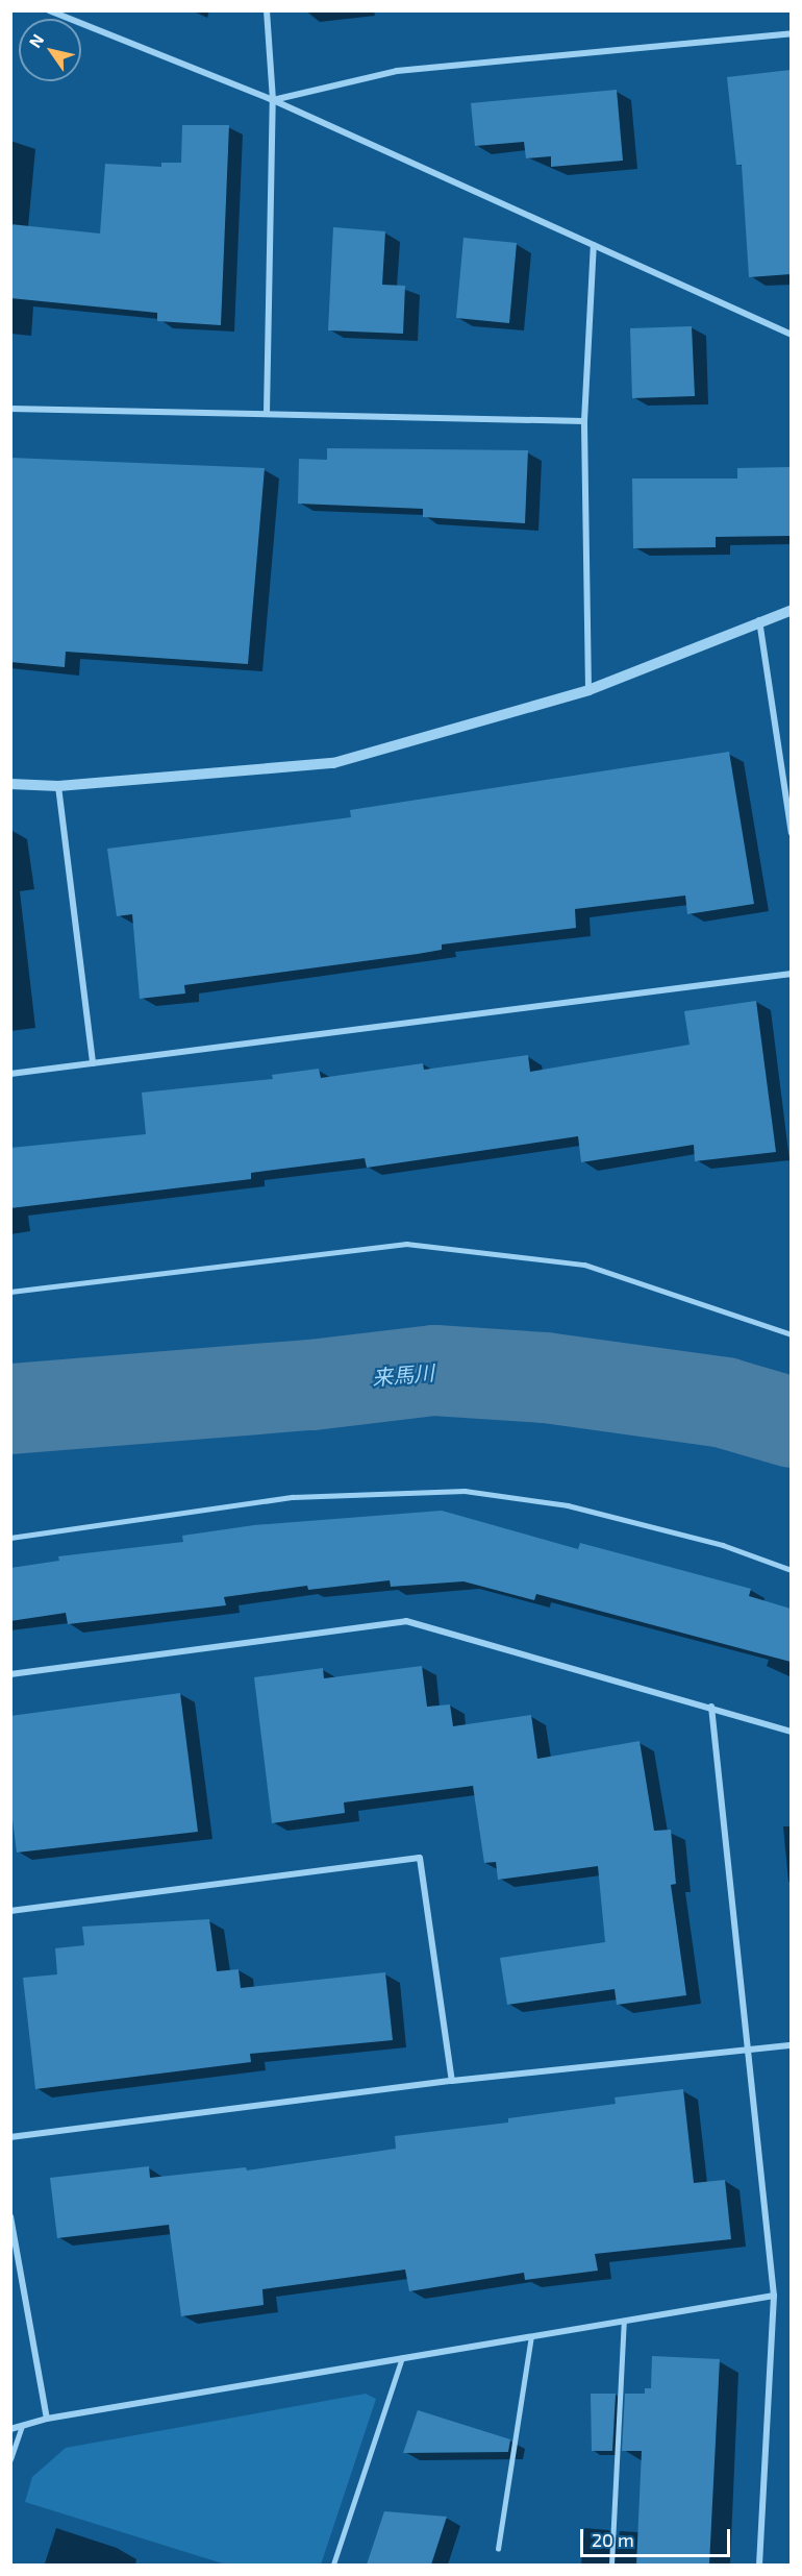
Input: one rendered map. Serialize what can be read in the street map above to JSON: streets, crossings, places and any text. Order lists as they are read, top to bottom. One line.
{"water":["来馬川"],"scale_bar":"20 m","north":"top left"}
